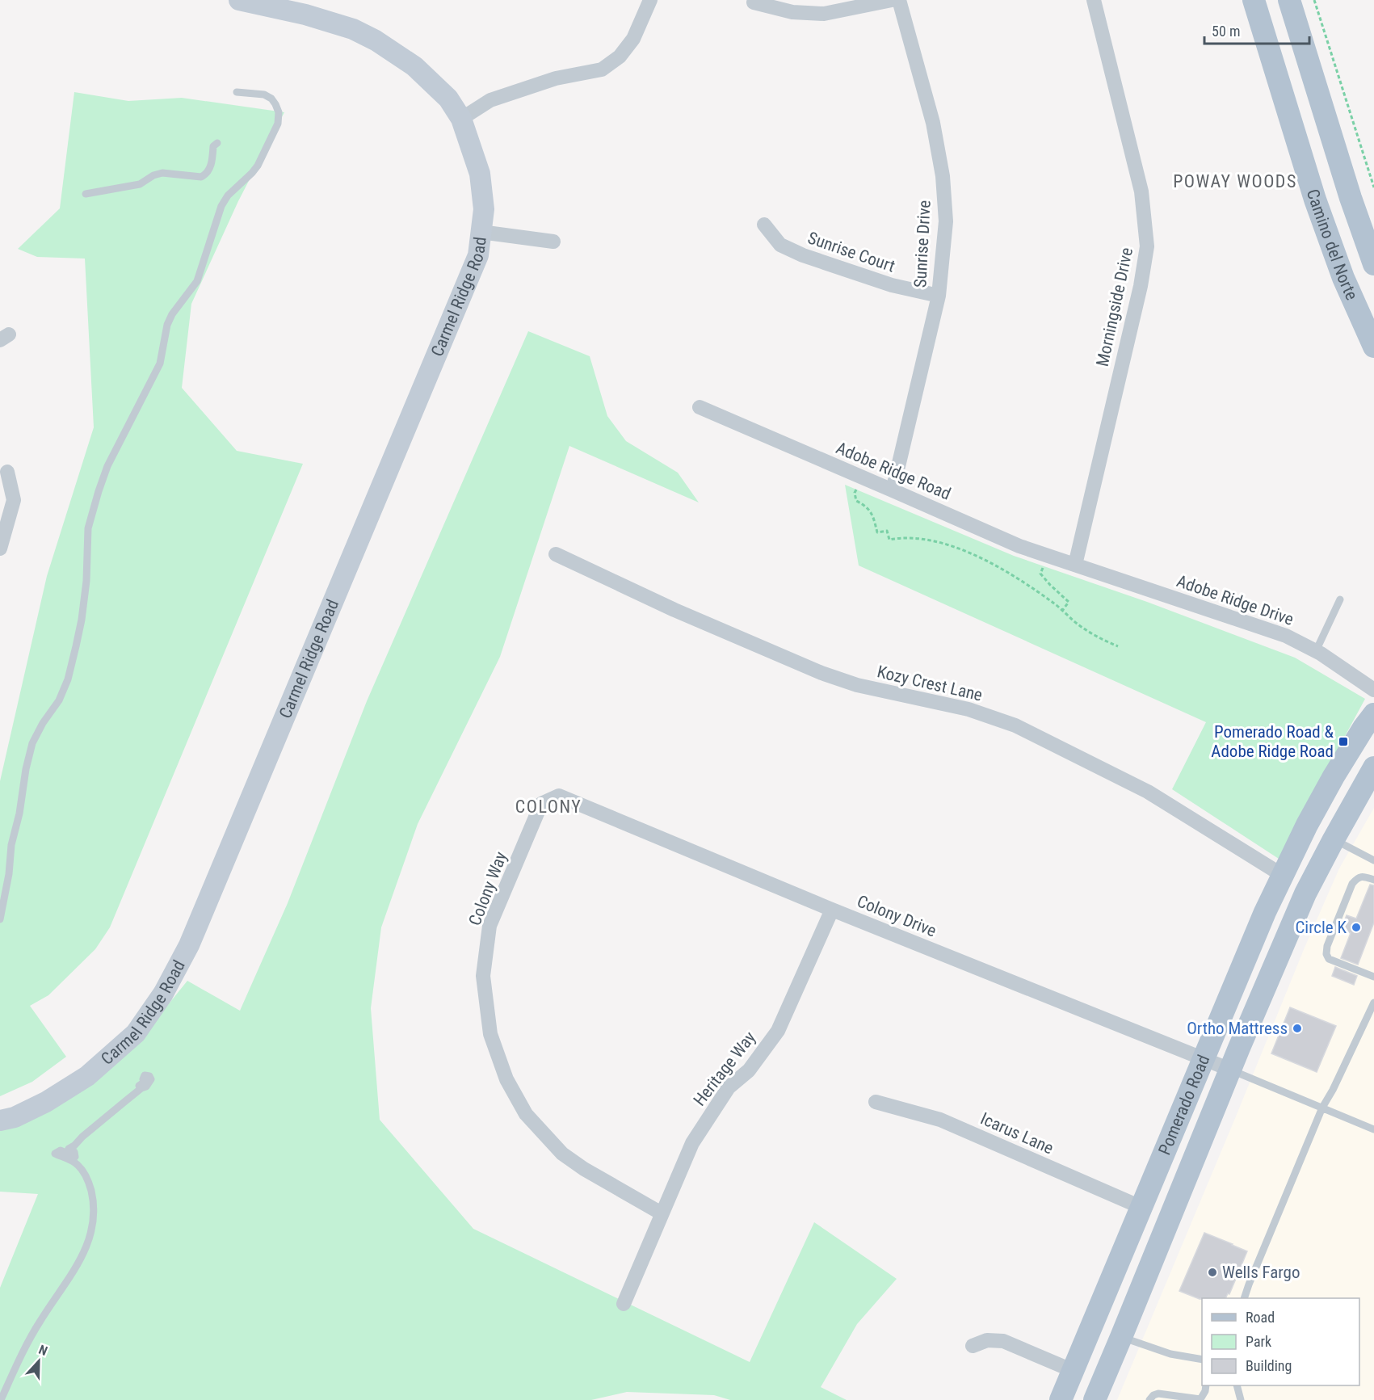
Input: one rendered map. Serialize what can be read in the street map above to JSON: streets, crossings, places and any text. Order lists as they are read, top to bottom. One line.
{"streets":{"main road":["Camino del Norte","Pomerado Road"],"street":["Sunrise Drive","Sunrise Court","Carmel Ridge Road","Morningside Drive","Adobe Ridge Road","Adobe Ridge Drive","Kozy Crest Lane","Colony Way","Colony Drive","Heritage Way","Icarus Lane"]},"crossings":[["Sunrise Drive","Sunrise Court"],["Sunrise Drive","Adobe Ridge Road"],["Morningside Drive","Adobe Ridge Road"],["Morningside Drive","Adobe Ridge Drive"],["Adobe Ridge Road","Adobe Ridge Drive"],["Kozy Crest Lane","Pomerado Road"],["Colony Way","Colony Drive"],["Colony Way","Heritage Way"],["Colony Drive","Heritage Way"],["Colony Drive","Pomerado Road"],["Pomerado Road","Icarus Lane"]],"districts":["POWAY WOODS","COLONY"],"places":{"transit":["Pomerado Road & Adobe Ridge Road"],"other":["Circle K","Ortho Mattress","Wells Fargo"]},"legend":["Road","Park","Building"],"scale_bar":"50 m","north":"top"}
